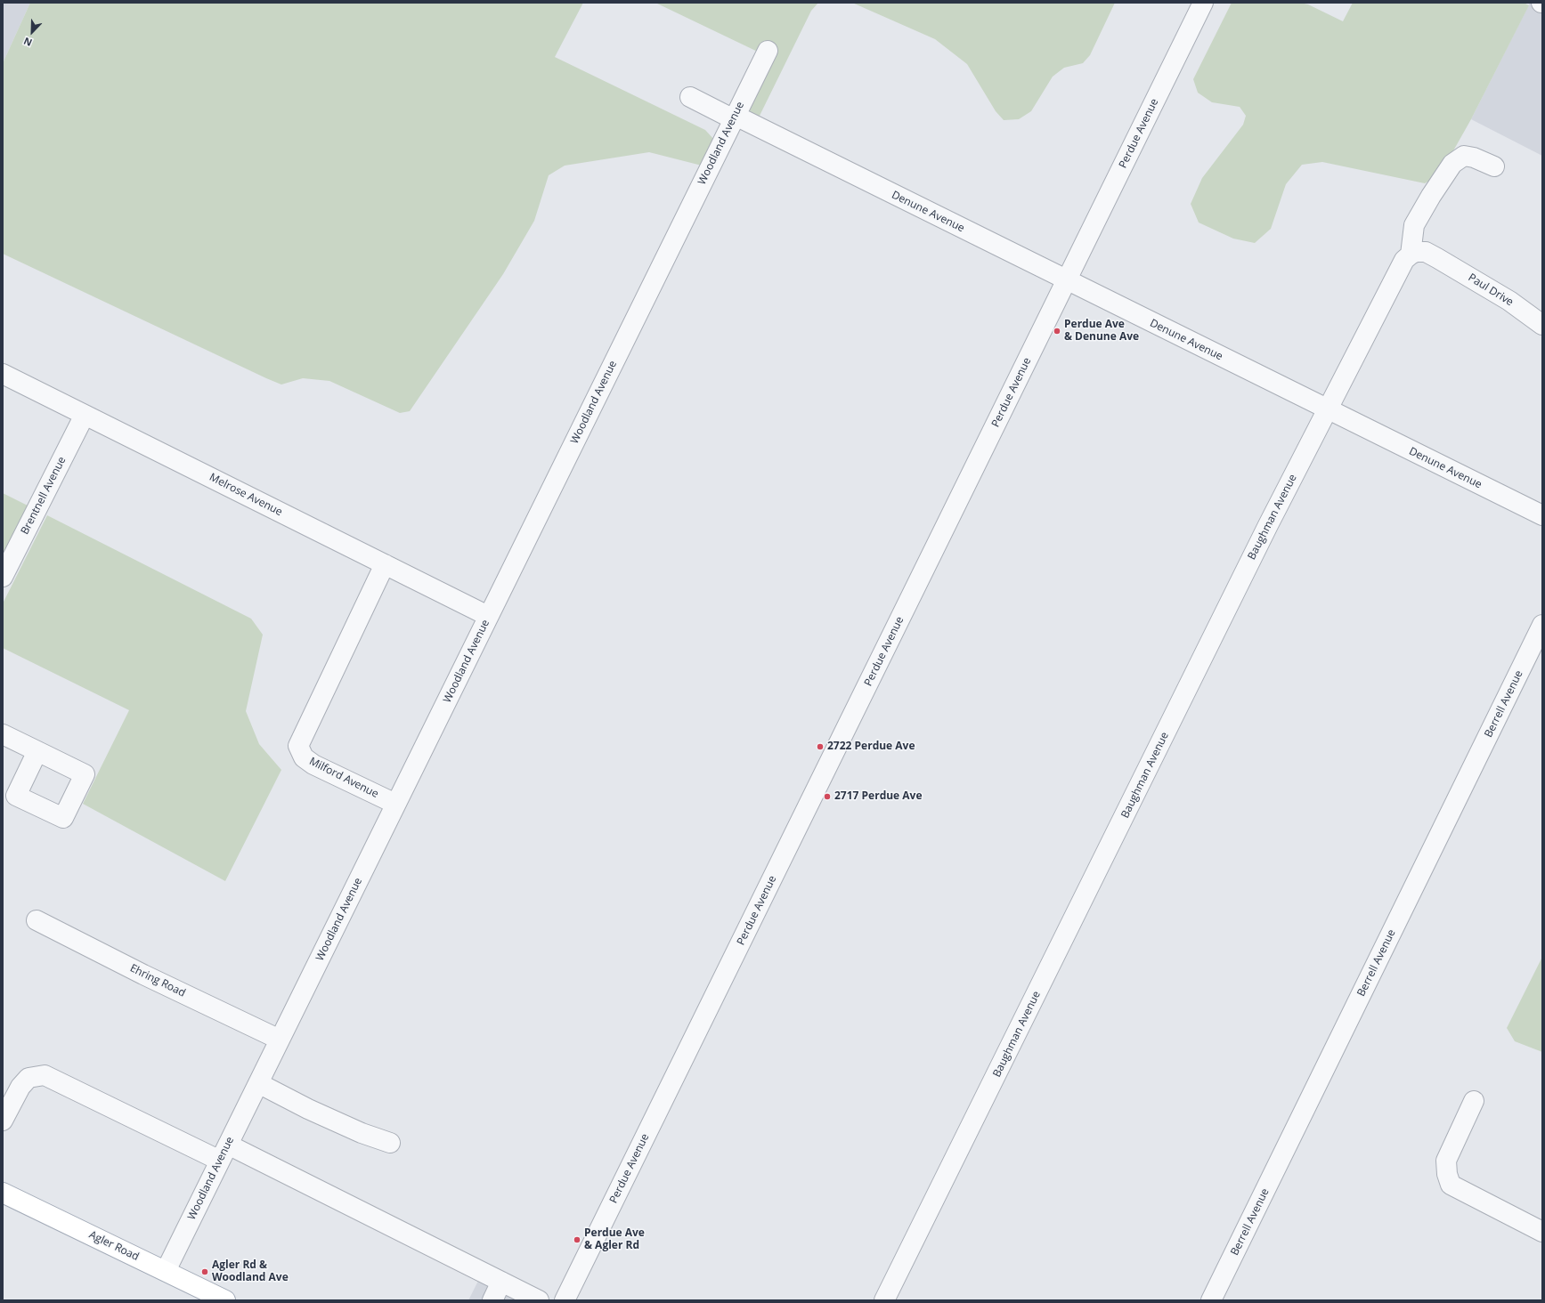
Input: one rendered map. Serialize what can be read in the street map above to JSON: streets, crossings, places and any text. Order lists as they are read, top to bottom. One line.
{"streets":{"main road":["Agler Road"],"street":["Perdue Avenue","Woodland Avenue","Denune Avenue","Paul Drive","Melrose Avenue","Brentnell Avenue","Baughman Avenue","Berrell Avenue","Milford Avenue","Ehring Road"]},"crossings":[["Perdue Avenue","Denune Avenue"],["Woodland Avenue","Denune Avenue"],["Woodland Avenue","Melrose Avenue"],["Woodland Avenue","Milford Avenue"],["Woodland Avenue","Ehring Road"],["Woodland Avenue","Agler Road"],["Denune Avenue","Baughman Avenue"],["Paul Drive","Baughman Avenue"],["Melrose Avenue","Brentnell Avenue"],["Melrose Avenue","Milford Avenue"]],"places":["Perdue Ave & Denune Ave","2722 Perdue Ave","2717 Perdue Ave","Perdue Ave & Agler Rd","Agler Rd & Woodland Ave"],"north":"bottom left"}
